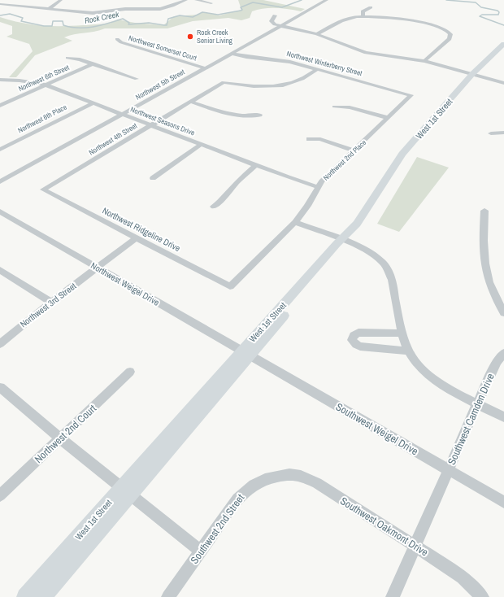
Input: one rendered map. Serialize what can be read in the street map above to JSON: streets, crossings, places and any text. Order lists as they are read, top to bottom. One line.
{"streets":{"main road":["West 1st Street"],"street":["Northwest Somerset Court","Northwest Winterberry Street","Northwest 6th Street","Northwest 5th Street","Northwest 6th Place","Northwest Seasons Drive","Northwest 4th Street","Northwest 2nd Place","Northwest Ridgeline Drive","Northwest Weigel Drive","Northwest 3rd Street","Southwest Camden Drive","Southwest Weigel Drive","Northwest 2nd Court","Southwest Oakmont Drive","Southwest 2nd Street"]},"crossings":[["Northwest Somerset Court","Northwest 5th Street"],["Northwest Winterberry Street","Northwest 5th Street"],["Northwest Winterberry Street","Northwest 4th Street"],["Northwest Winterberry Street","Northwest 2nd Place"],["Northwest 6th Street","Northwest Seasons Drive"],["Northwest 5th Street","Northwest Seasons Drive"],["Northwest 6th Place","Northwest Seasons Drive"],["West 1st Street","Northwest Weigel Drive"],["West 1st Street","Southwest Weigel Drive"],["Northwest Seasons Drive","Northwest 4th Street"],["Northwest Seasons Drive","Northwest 2nd Place"],["Northwest 4th Street","Northwest Ridgeline Drive"],["Northwest 2nd Place","Northwest Ridgeline Drive"],["Northwest Ridgeline Drive","Northwest 3rd Street"],["Northwest Weigel Drive","Northwest 3rd Street"],["Northwest Weigel Drive","Southwest Weigel Drive"],["Southwest Camden Drive","Southwest Weigel Drive"],["Southwest Camden Drive","Southwest Oakmont Drive"],["Southwest Oakmont Drive","Southwest 2nd Street"]],"water":["Rock Creek"],"places":["Rock Creek Senior Living"]}
